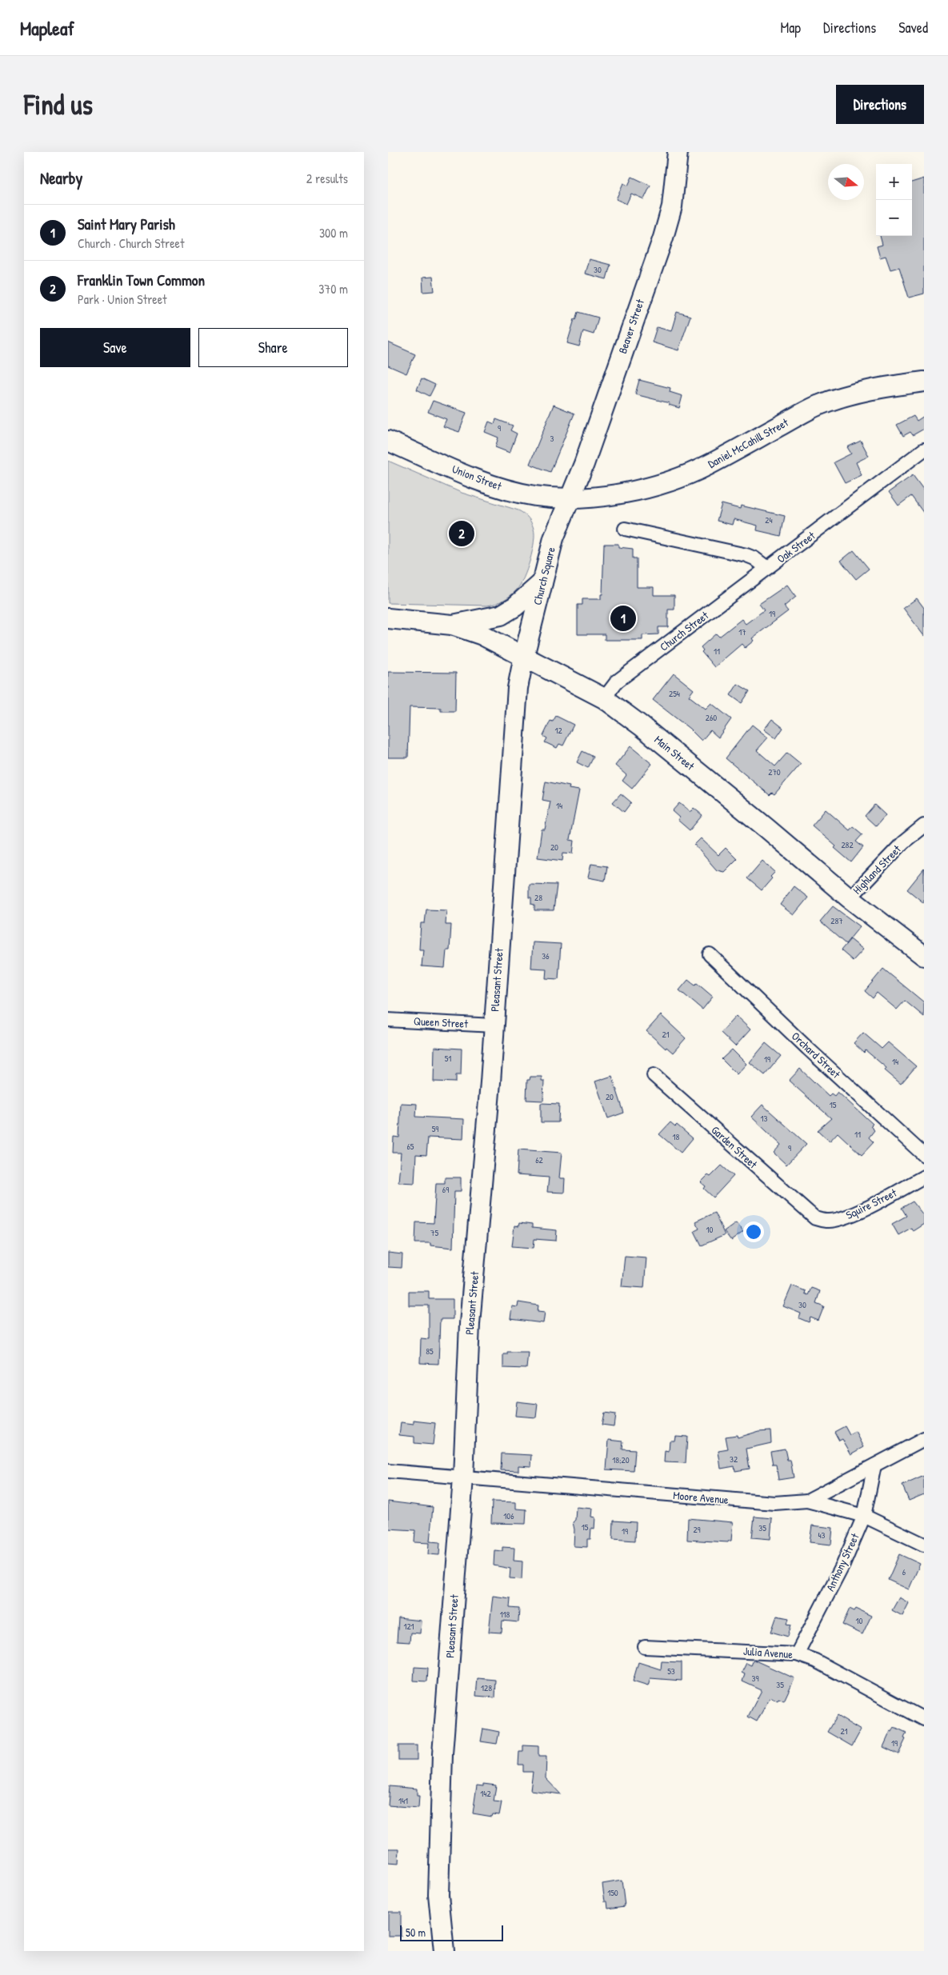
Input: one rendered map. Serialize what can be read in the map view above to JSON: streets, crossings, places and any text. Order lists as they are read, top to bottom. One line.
{"streets":{"main road":["Beaver Street","Daniel McCahill Street","Union Street","Church Square","Main Street","Pleasant Street"],"street":["Oak Street","Church Street","Highland Street","Queen Street","Orchard Street","Garden Street","Squire Street","Moore Avenue","Anthony Street","Julia Avenue"]},"crossings":[["Beaver Street","Daniel McCahill Street"],["Beaver Street","Union Street"],["Beaver Street","Church Square"],["Daniel McCahill Street","Union Street"],["Daniel McCahill Street","Church Square"],["Union Street","Church Square"],["Oak Street","Church Street"],["Church Square","Main Street"],["Church Square","Pleasant Street"],["Church Street","Main Street"],["Main Street","Highland Street"],["Main Street","Pleasant Street"],["Pleasant Street","Queen Street"],["Pleasant Street","Moore Avenue"],["Garden Street","Squire Street"],["Moore Avenue","Anthony Street"],["Anthony Street","Julia Avenue"]],"house_numbers":["30","9","3","24","19","17","11","254","260","12","270","14","282","20","28","287","36","21","51","19","14","20","15","13","59","11","18","65","9","62","69","10","75","30","85","32","18;20","106","15","35","29","19","43","6","118","10","121","53","39","35","128","21","19","142","141","150"],"scale_bar":"50 m","north":"right","page":{"header":"Mapleaf","nav":["Map","Directions","Saved"],"buttons":["Directions",["Save","Share"]],"title":"Find us","heading":["Nearby","2 results"],"map_buttons":["+","−"],"list":[{"mark":"1","name":"Saint Mary Parish","note":"Church · Church Street","value":"300 m"},{"mark":"2","name":"Franklin Town Common","note":"Park · Union Street","value":"370 m"}],"pins":["2","1"],"scale":"50 m"}}
